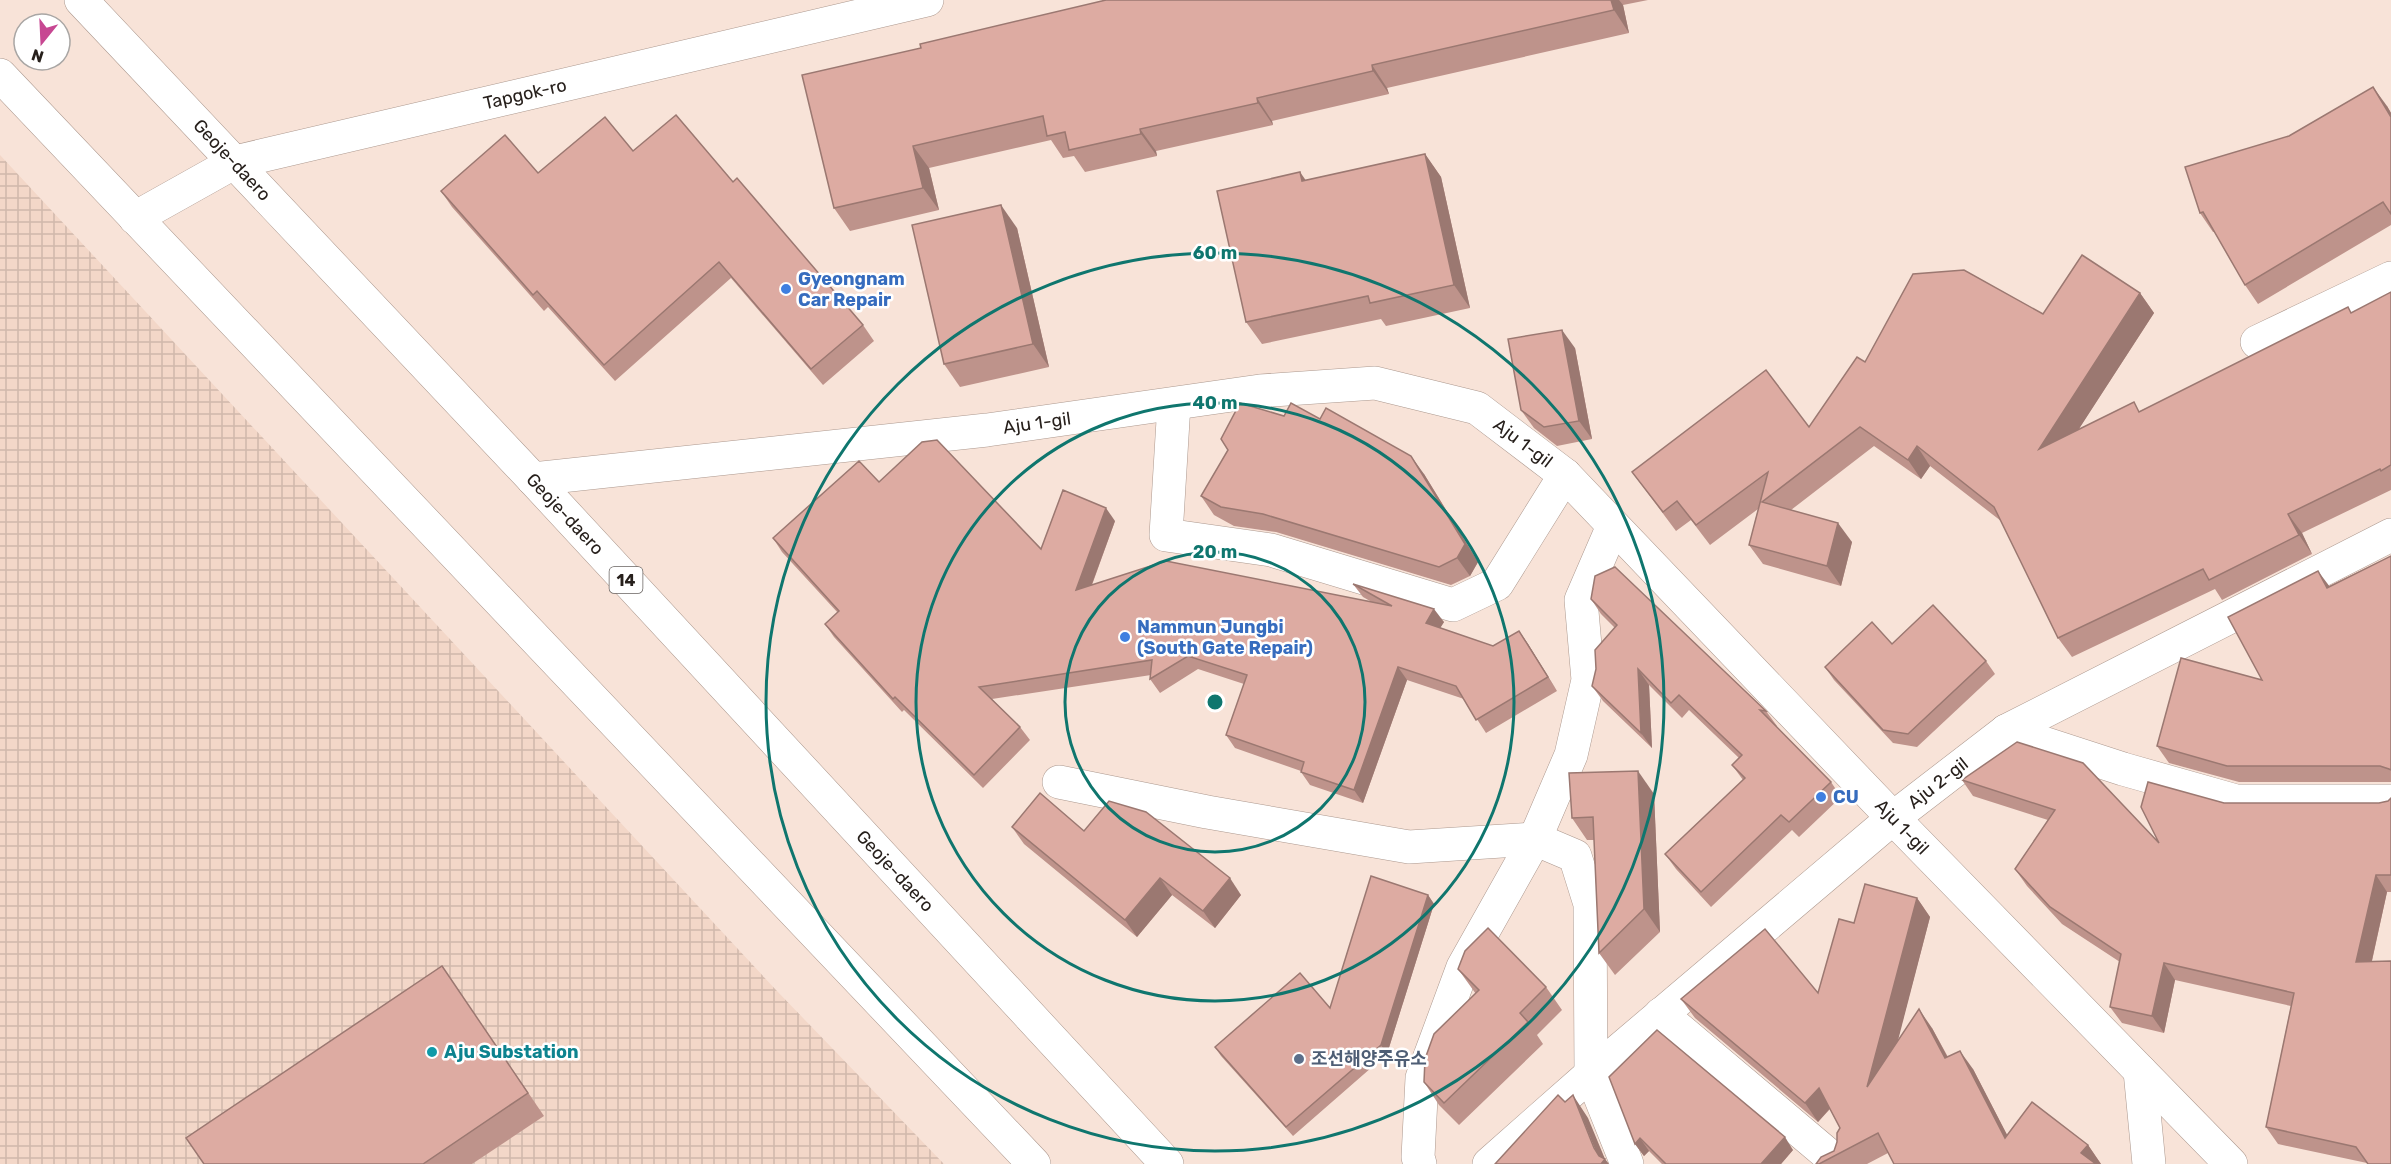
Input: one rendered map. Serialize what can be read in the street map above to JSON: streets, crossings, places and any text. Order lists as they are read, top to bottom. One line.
{"streets":{"main road":["Tapgok-ro","Geoje-daero","Aju 1-gil","14","Aju 2-gil"]},"crossings":[["Tapgok-ro","Geoje-daero"],["Geoje-daero","Aju 1-gil"],["Aju 1-gil","Aju 2-gil"]],"places":["Gyeongnam Car Repair","Nammun Jungbi (South Gate Repair)","CU","Aju Substation","조선해양주유소"],"north":"bottom","rings":["60 m","40 m","20 m"]}
